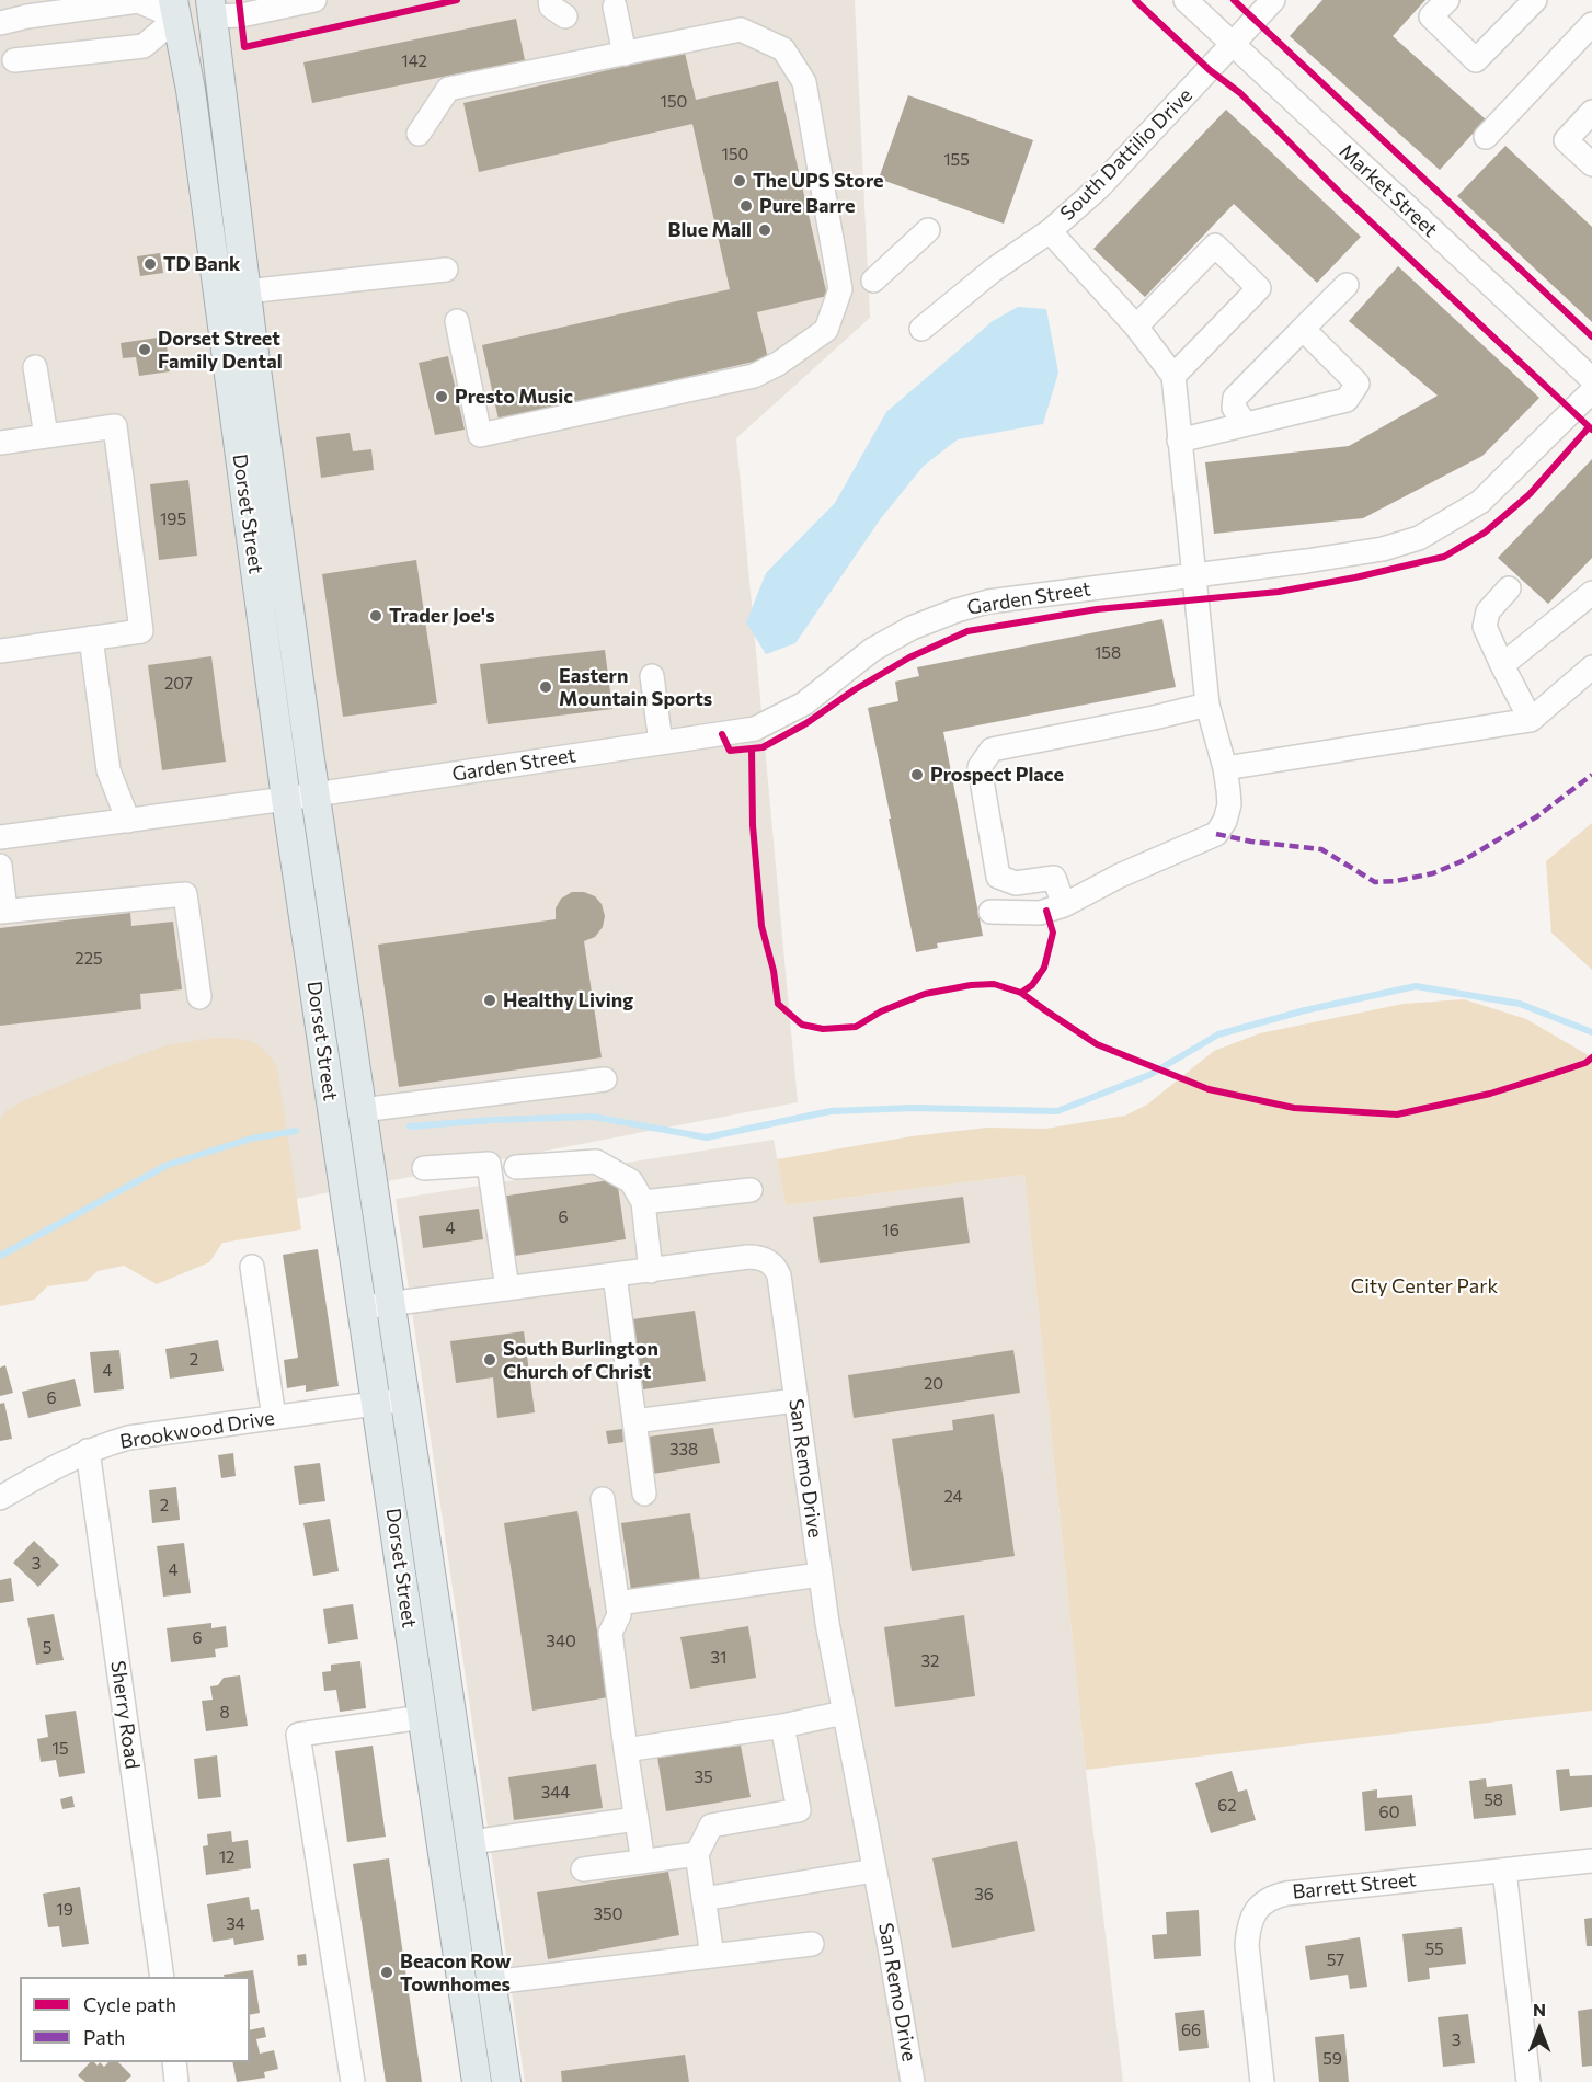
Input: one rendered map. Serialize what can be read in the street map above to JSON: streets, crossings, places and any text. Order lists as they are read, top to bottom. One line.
{"streets":{"main road":["Dorset Street"],"street":["South Dattilio Drive","Market Street","Garden Street","Brookwood Drive","San Remo Drive","Sherry Road","Barrett Street"]},"crossings":[["South Dattilio Drive","Market Street"],["Dorset Street","Garden Street"],["Dorset Street","Brookwood Drive"],["Dorset Street","San Remo Drive"],["Brookwood Drive","Sherry Road"]],"parks":["City Center Park"],"places":["The UPS Store","Pure Barre","Blue Mall","TD Bank","Dorset Street Family Dental","Presto Music","Trader Joe's","Eastern Mountain Sports","Prospect Place","Healthy Living","South Burlington Church of Christ","Beacon Row Townhomes"],"house_numbers":["142","150","150","155","195","158","207","225","6","4","16","2","4","20","6","338","24","2","3","4","6","340","5","31","32","8","15","35","344","58","62","60","12","36","19","350","34","55","57","66","3","59"],"legend":["Cycle path","Path"],"north":"top"}
